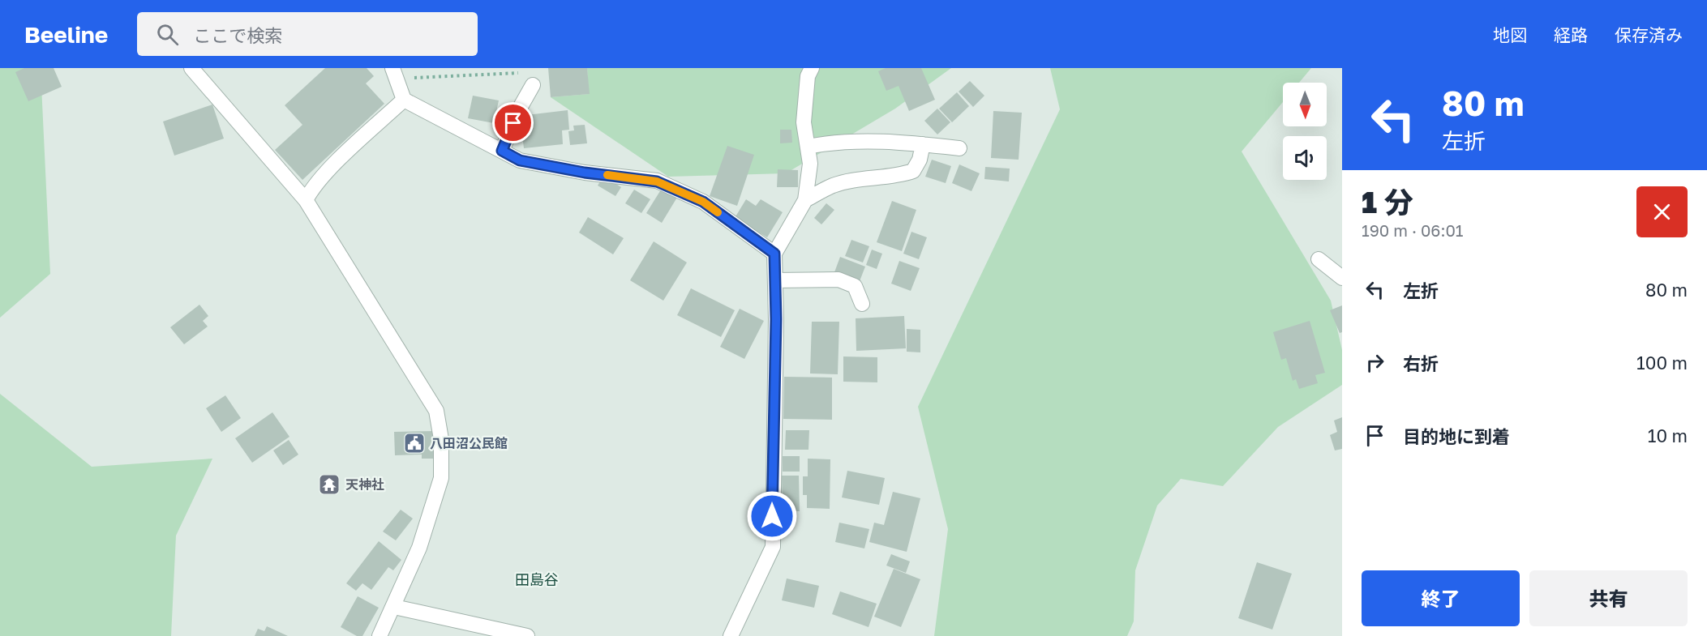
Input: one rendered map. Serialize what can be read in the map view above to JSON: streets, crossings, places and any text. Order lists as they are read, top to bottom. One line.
{"districts":["田島谷"],"places":{"public building":["八田沼公民館"],"temple":["天神社"]},"north":"bottom","page":{"header":"Beeline","search":"ここで検索","nav":["地図","経路","保存済み"],"turn":["80 m","左折"],"heading":["1 分","190 m · 06:01"],"list":[{"name":"左折","value":"80 m"},{"name":"右折","value":"100 m"},{"name":"目的地に到着","value":"10 m"}],"buttons":["終了","共有"]}}
